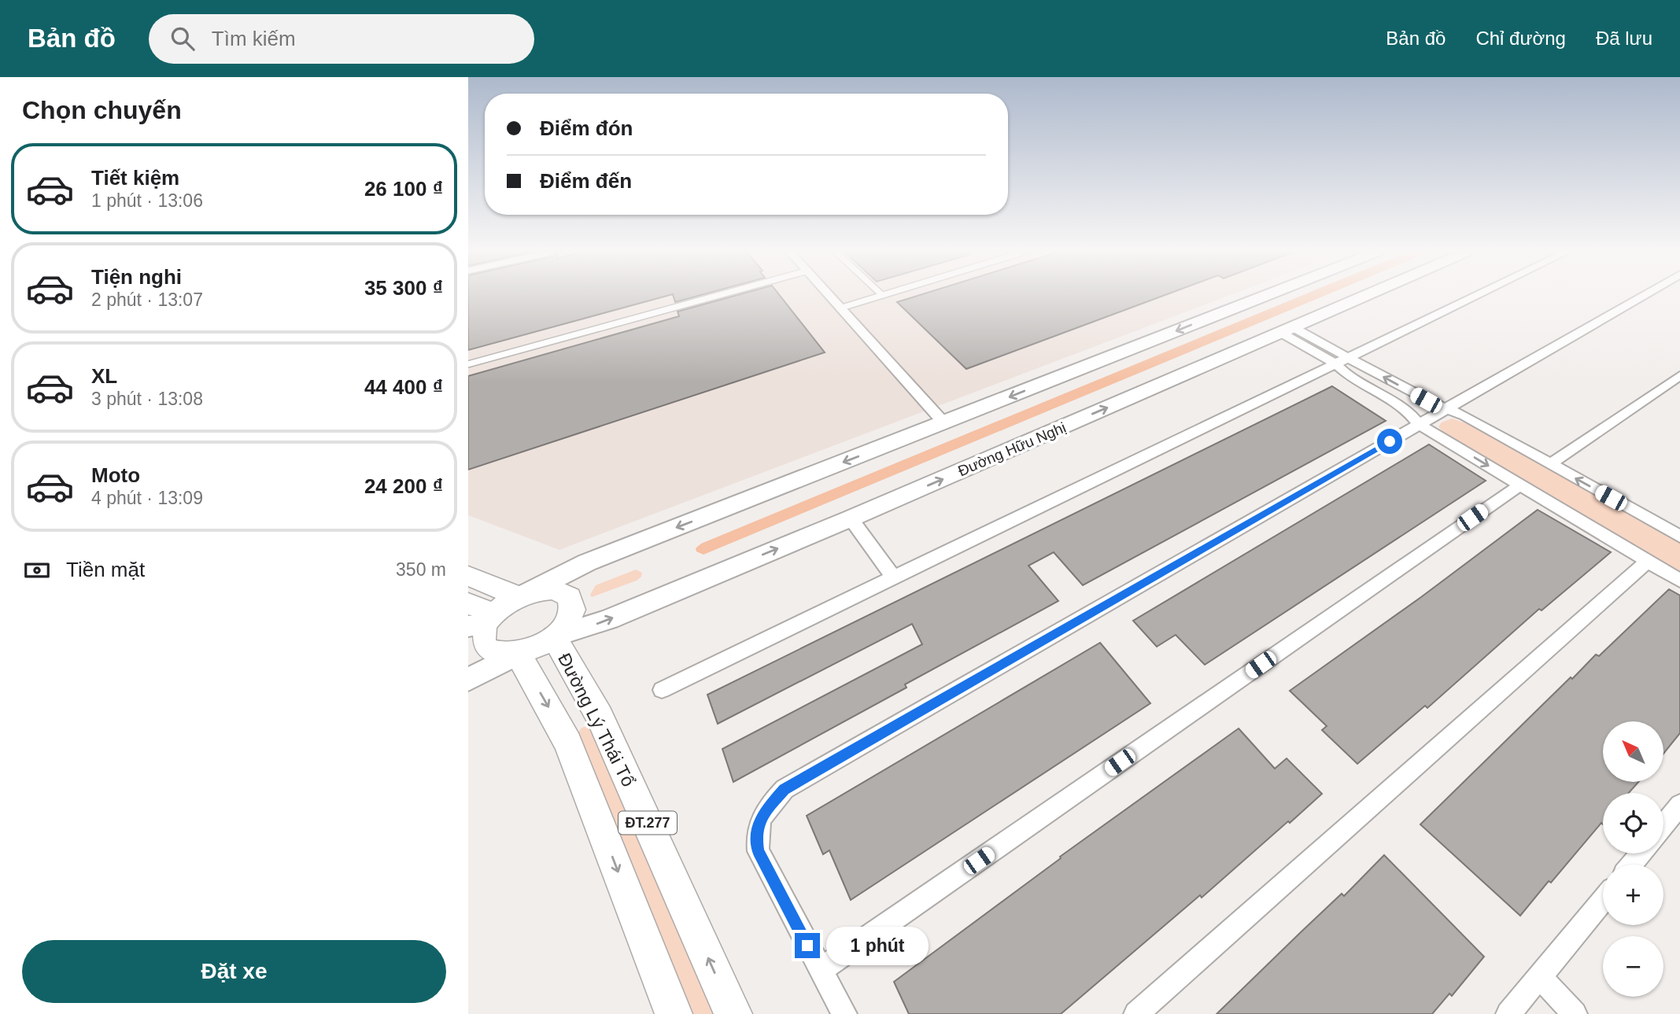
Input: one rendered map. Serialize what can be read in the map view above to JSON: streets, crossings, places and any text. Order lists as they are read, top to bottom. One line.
{"streets":{"main road":["Đường Hữu Nghị","Đường Lý Thái Tổ","ĐT.277"]},"crossings":[["Đường Hữu Nghị","Đường Lý Thái Tổ"]],"north":"top left","page":{"header":"Bản đồ","search":"Tìm kiếm","nav":["Bản đồ","Chỉ đường","Đã lưu"],"heading":"Chọn chuyến","banner":["Điểm đón","Điểm đến"],"list":[{"name":"Tiết kiệm","note":"1 phút · 13:06","value":"26 100 ₫"},{"name":"Tiện nghi","note":"2 phút · 13:07","value":"35 300 ₫"},{"name":"XL","note":"3 phút · 13:08","value":"44 400 ₫"},{"name":"Moto","note":"4 phút · 13:09","value":"24 200 ₫"}],"pay":["Tiền mặt","350 m"],"map_buttons":["+","−"],"bubble":"1 phút","buttons":"Đặt xe"}}
